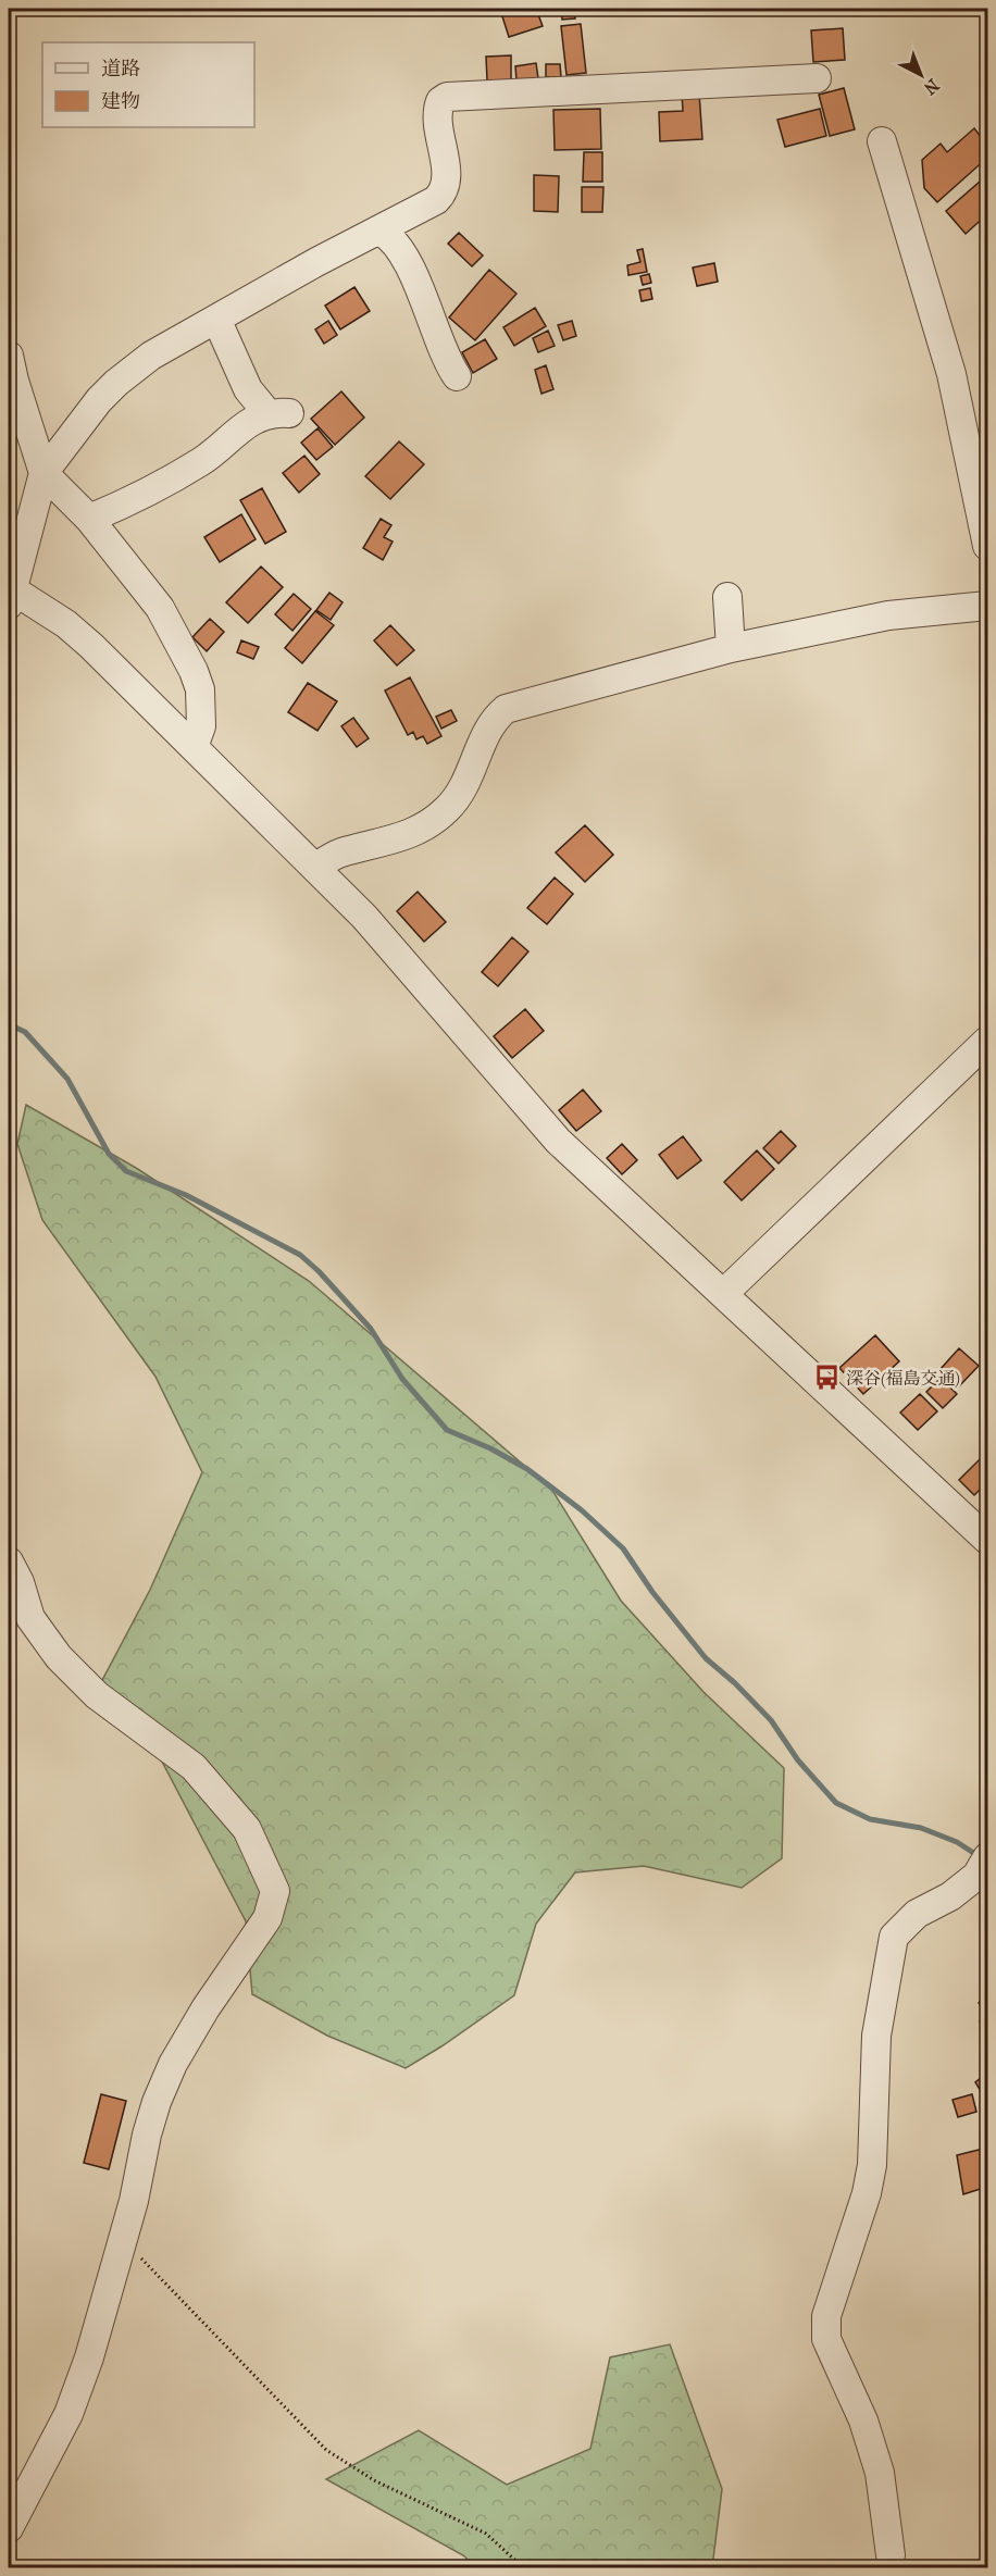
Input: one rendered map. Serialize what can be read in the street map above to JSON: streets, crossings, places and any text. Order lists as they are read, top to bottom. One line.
{"places":{"bus stop":["深谷(福島交通)"]},"legend":["道路","建物"],"north":"bottom right"}
